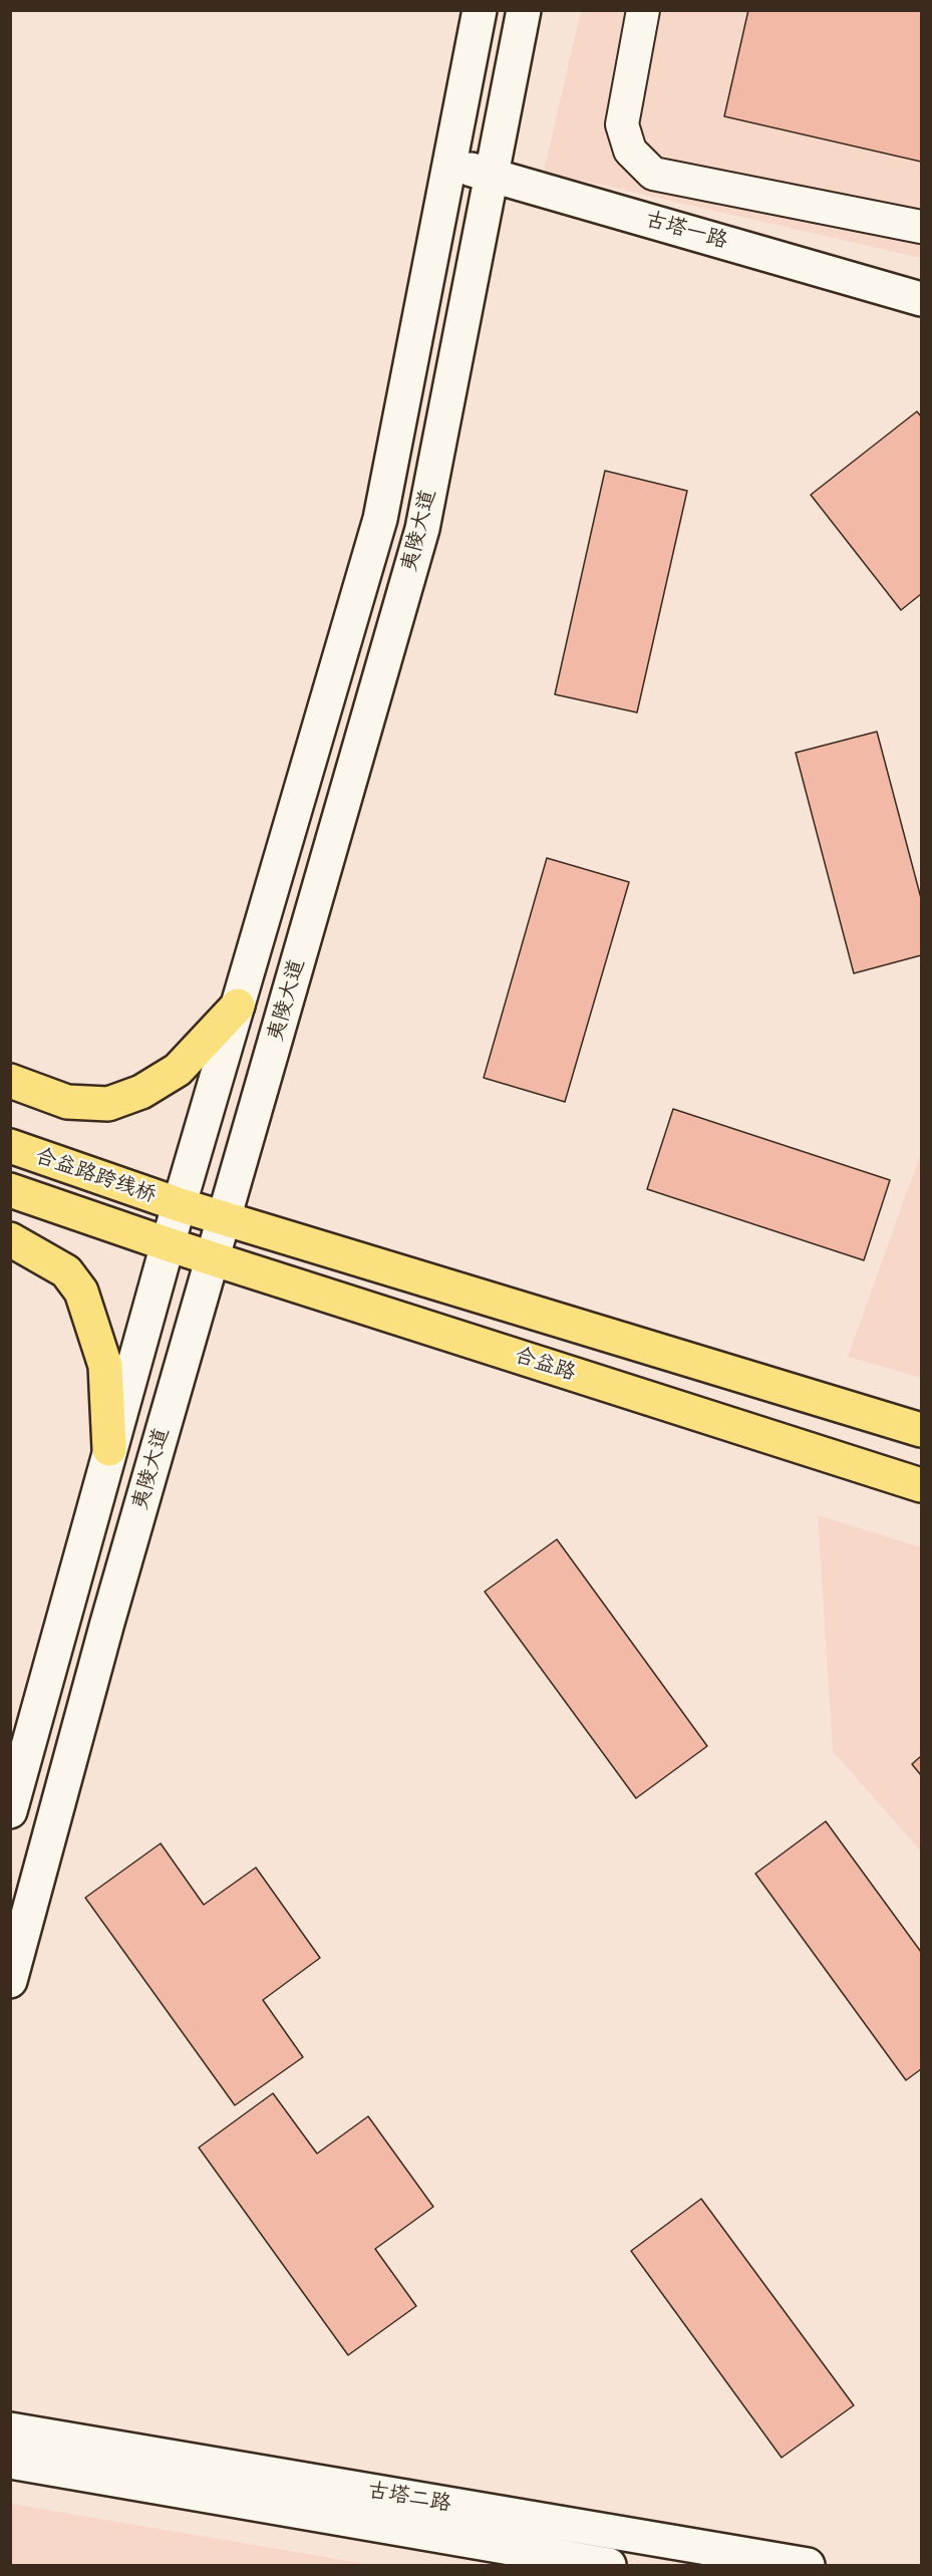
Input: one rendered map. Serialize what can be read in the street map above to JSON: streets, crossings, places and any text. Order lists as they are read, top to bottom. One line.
{"streets":{"main road":["古塔一路","夷陵大道","合益路跨线桥","合益路","古塔二路"]},"crossings":[["古塔一路","夷陵大道"],["夷陵大道","合益路跨线桥"],["夷陵大道","合益路"],["合益路跨线桥","合益路"]]}
